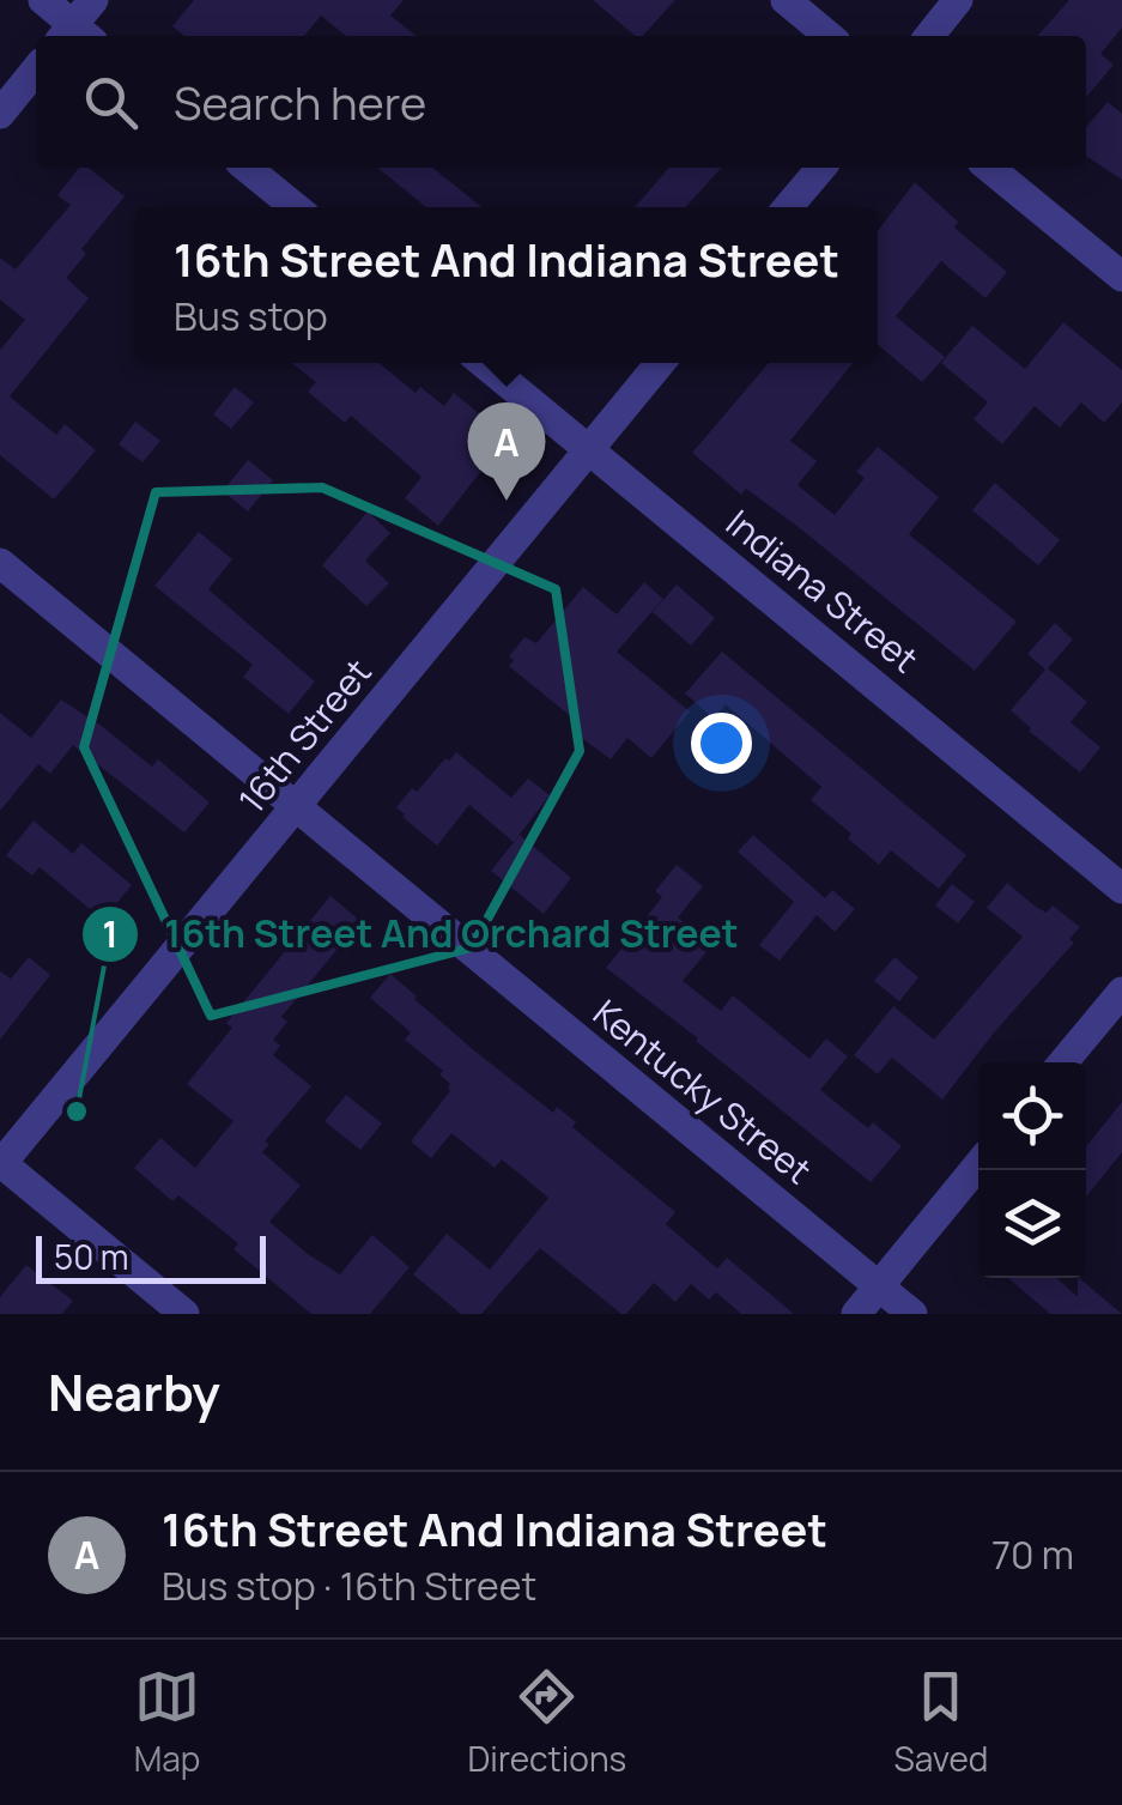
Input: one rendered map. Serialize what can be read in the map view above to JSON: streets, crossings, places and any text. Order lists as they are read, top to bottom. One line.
{"streets":{"street":["Indiana Street","16th Street","Kentucky Street"]},"crossings":[["Indiana Street","16th Street"],["16th Street","Kentucky Street"]],"places":["16th Street And Orchard Street"],"scale_bar":"50 m","page":{"search":"Search here","popup":["16th Street And Indiana Street","Bus stop"],"pins":"A","scale":"50 m","heading":"Nearby","list":[{"mark":"A","name":"16th Street And Indiana Street","note":"Bus stop · 16th Street","value":"70 m"}],"nav":["Map","Directions","Saved"]}}
